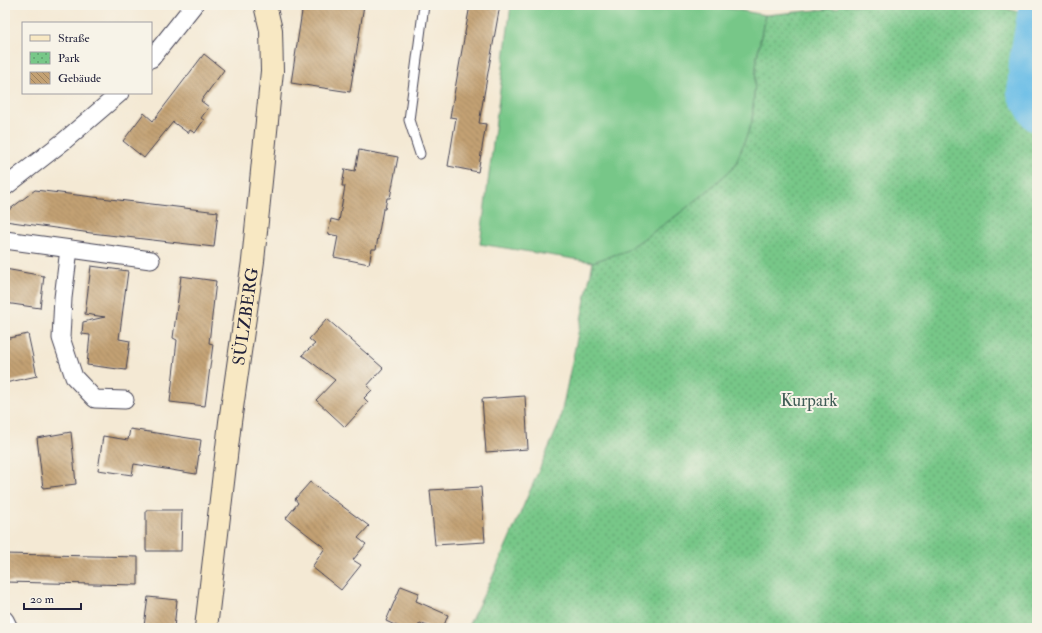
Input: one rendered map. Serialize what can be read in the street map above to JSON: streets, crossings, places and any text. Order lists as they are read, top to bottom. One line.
{"streets":{"street":["SÜLZBERG"]},"parks":["Kurpark"],"legend":["Straße","Park","Gebäude"],"scale_bar":"20 m"}
